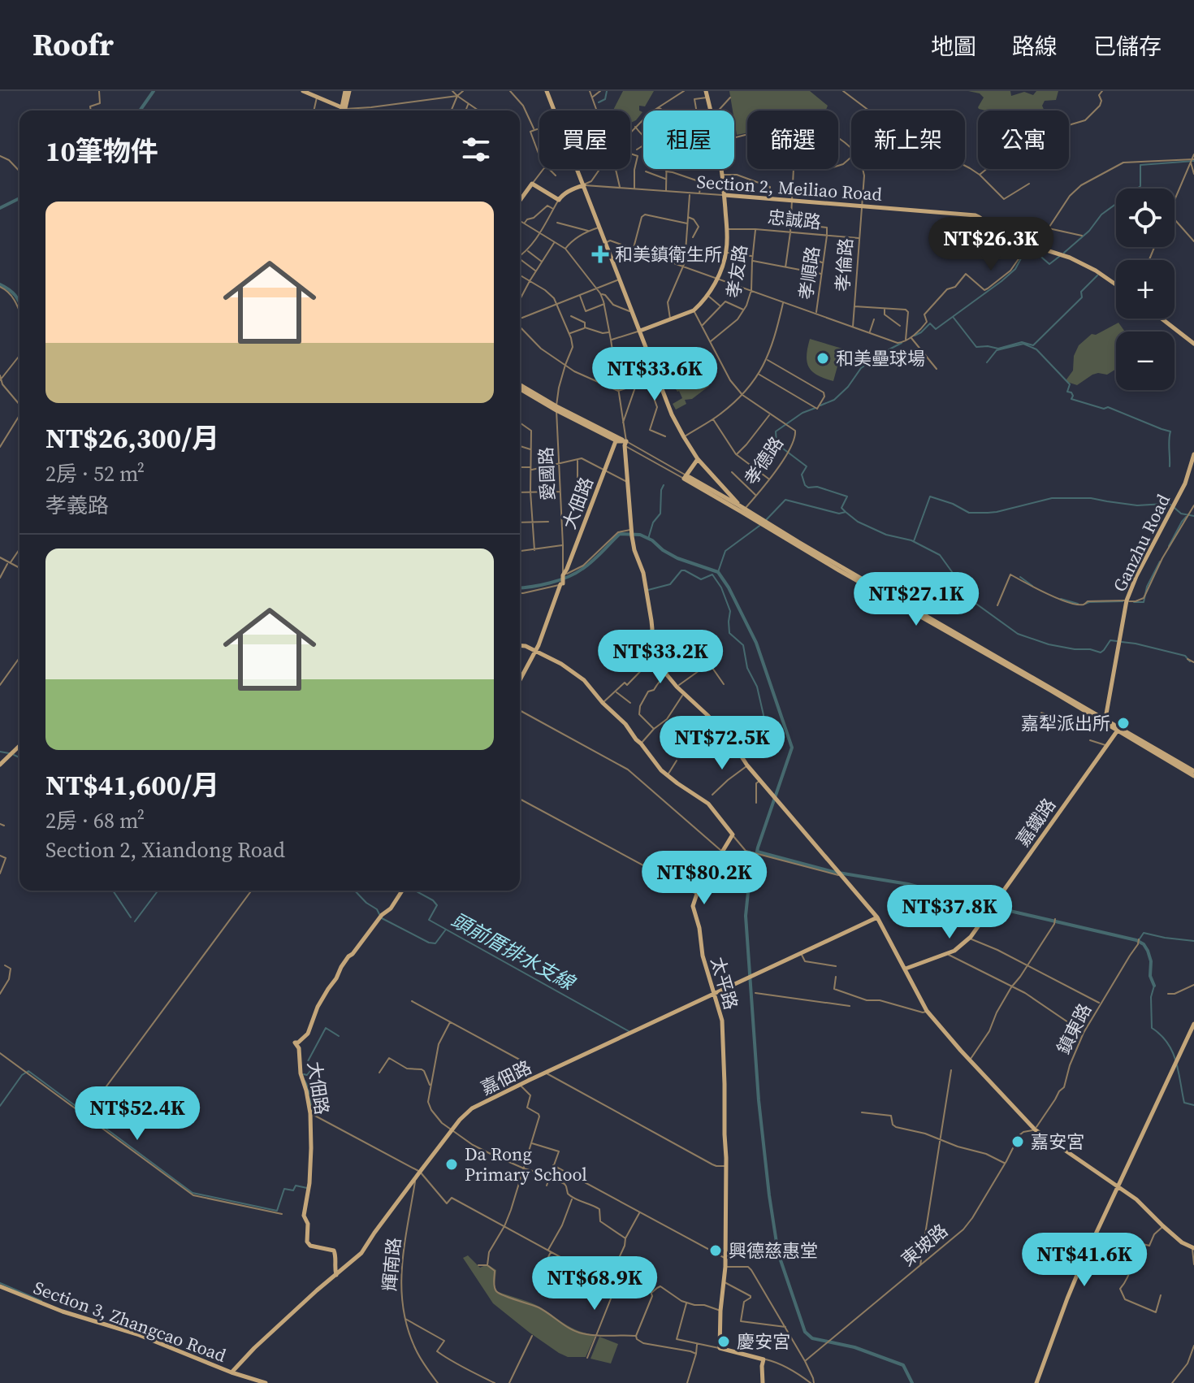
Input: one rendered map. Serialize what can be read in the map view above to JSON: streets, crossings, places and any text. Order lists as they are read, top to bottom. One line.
{"streets":{"street":["Section 2, Meiliao Road","忠誠路","孝倫路","孝友路","孝順路","孝德路","愛國路","大佃路","Ganzhu Road","嘉鐵路","太平路","鎮東路","嘉佃路","東坡路","輝南路","Section 3, Zhangcao Road"]},"crossings":[["Section 2, Meiliao Road","孝倫路"],["忠誠路","孝倫路"],["忠誠路","孝友路"],["忠誠路","孝順路"],["愛國路","大佃路"],["大佃路","嘉佃路"],["太平路","嘉佃路"],["鎮東路","東坡路"],["嘉佃路","輝南路"],["嘉佃路","Section 3, Zhangcao Road"]],"water":["頭前厝排水支線"],"places":{"health":["和美鎮衛生所"],"other":["和美壘球場","嘉犁派出所","嘉安宮","Da Rong Primary School","興德慈惠堂","慶安宮"]},"page":{"header":"Roofr","nav":["地圖","路線","已儲存"],"chip":["買屋","租屋","篩選","新上架","公寓"],"heading":"10筆物件","map_buttons":["+","−"],"list":[{"name":"NT$26,300/月","note":"2房 · 52 m² · 孝義路"},{"name":"NT$41,600/月","note":"2房 · 68 m² · Section 2, Xiandong Road"}],"price":["NT$26.3K","NT$33.6K","NT$27.1K","NT$33.2K","NT$72.5K","NT$80.2K","NT$37.8K","NT$52.4K","NT$41.6K","NT$68.9K"]}}
